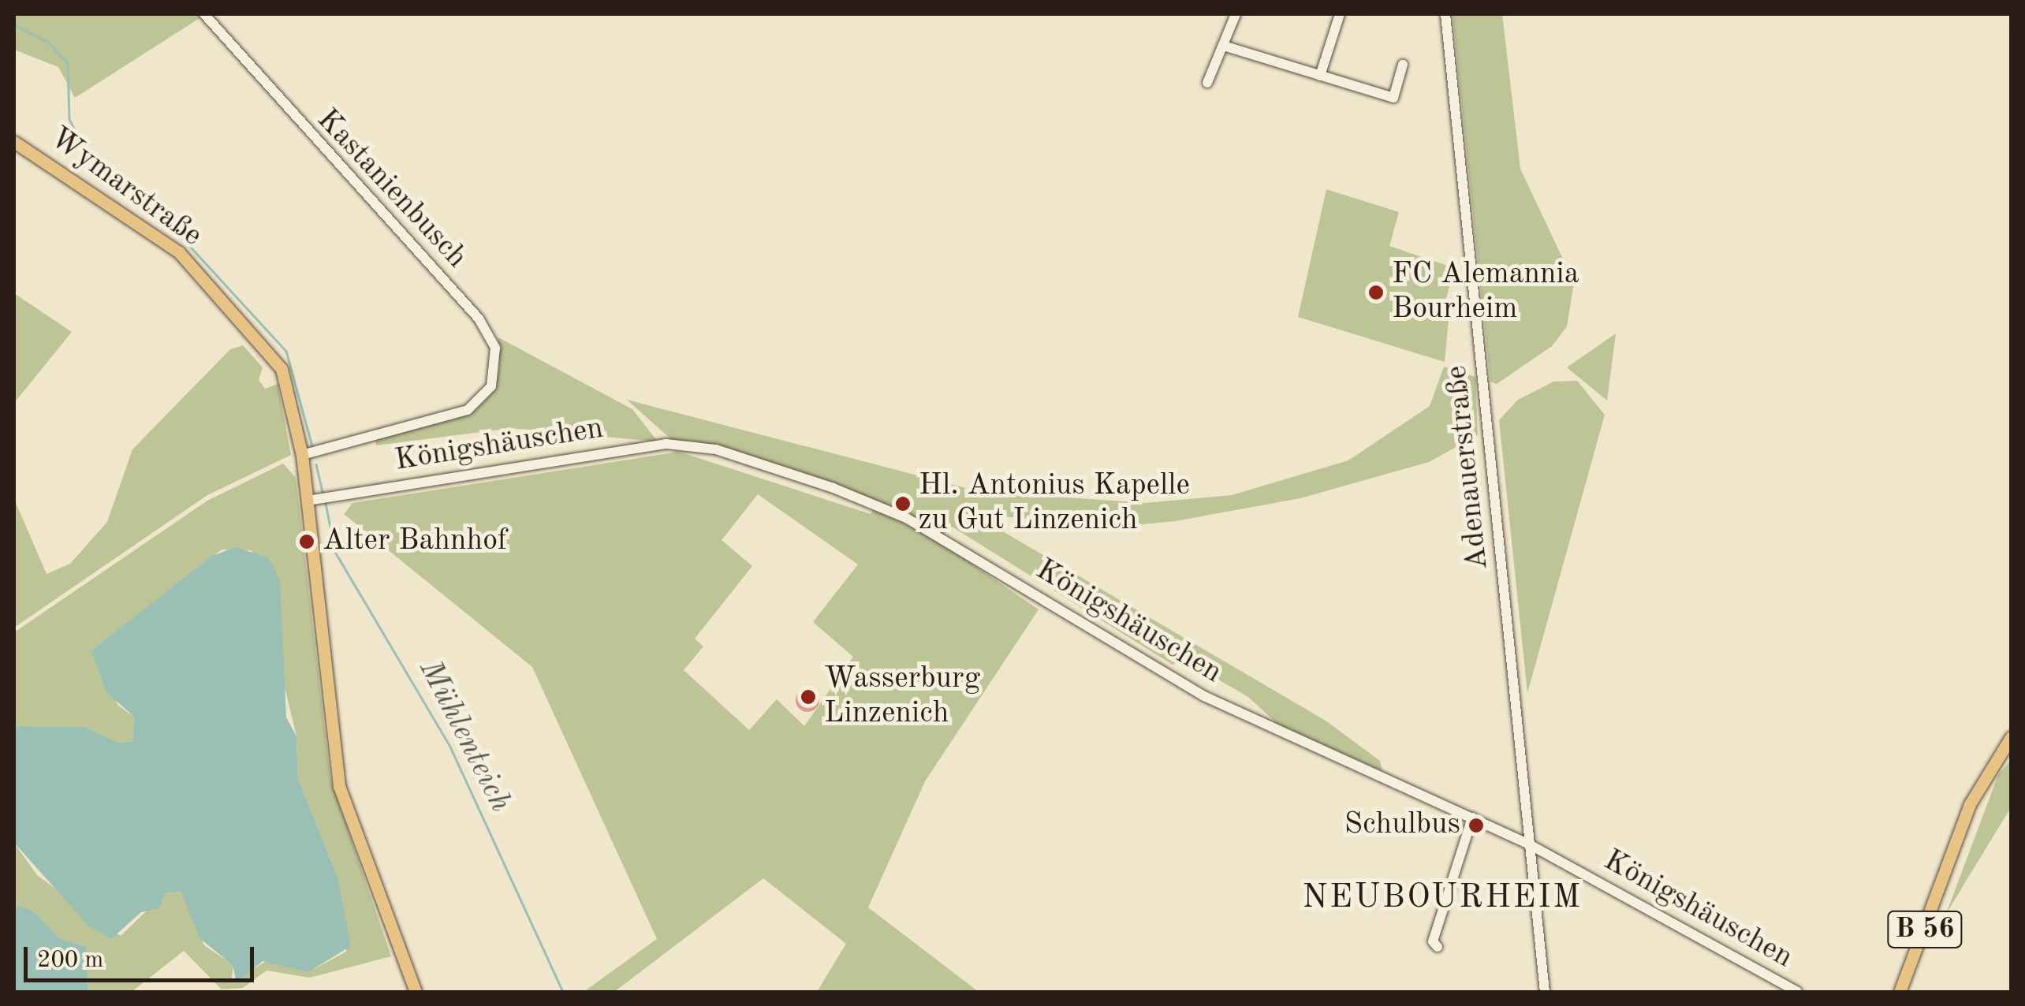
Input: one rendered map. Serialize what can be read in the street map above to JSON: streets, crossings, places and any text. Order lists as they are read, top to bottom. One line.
{"streets":{"main road":["Wymarstraße","B 56"],"street":["Kastanienbusch","Königshäuschen","Adenauerstraße"]},"crossings":[["Wymarstraße","Kastanienbusch"],["Wymarstraße","Königshäuschen"],["Königshäuschen","Adenauerstraße"]],"districts":["NEUBOURHEIM"],"water":["Mühlenteich"],"places":["FC Alemannia Bourheim","Hl. Antonius Kapelle zu Gut Linzenich","Alter Bahnhof","Wasserburg Linzenich","Schulbus"],"scale_bar":"200 m"}
